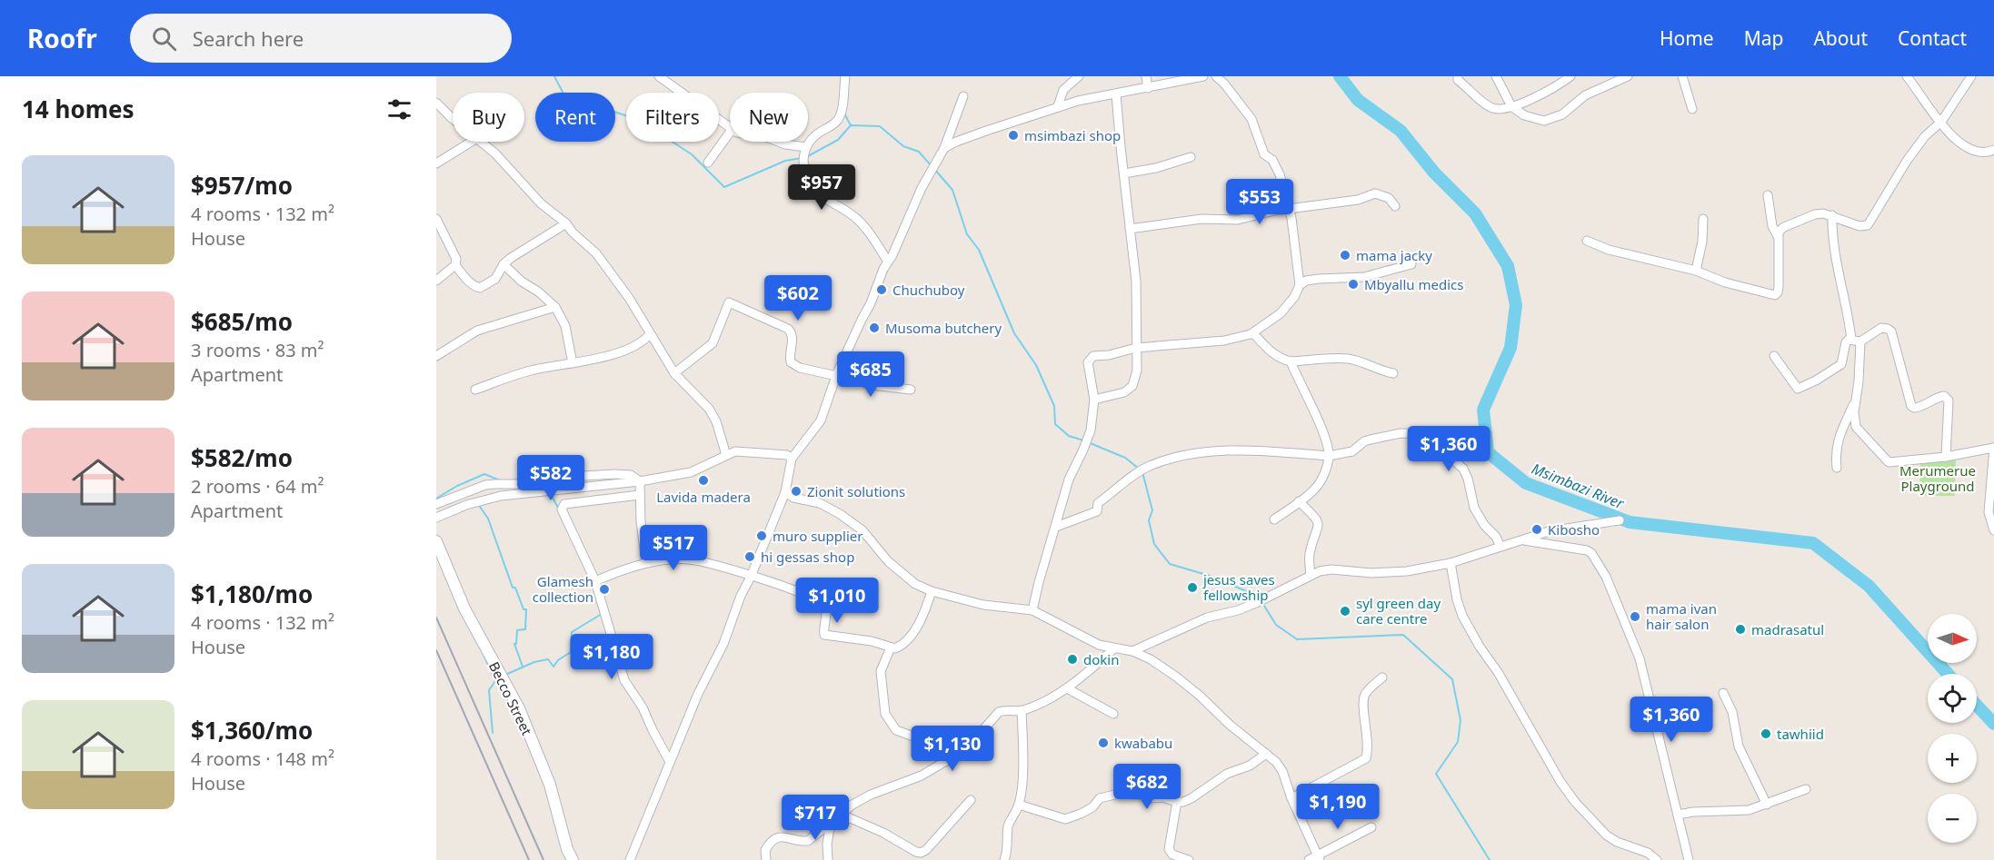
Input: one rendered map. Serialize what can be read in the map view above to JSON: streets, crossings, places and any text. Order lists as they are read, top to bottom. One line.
{"streets":{"street":["Becco Street"]},"water":["Msimbazi River"],"parks":["Merumerue Playground"],"places":["msimbazi shop","mama jacky","Mbyallu medics","Chuchuboy","Musoma butchery","Lavida madera","Zionit solutions","Kibosho","muro supplier","hi gessas shop","jesus saves fellowship","Glamesh collection","syl green day care centre","mama ivan hair salon","madrasatul","dokin","tawhiid","kwababu"],"north":"right","page":{"header":"Roofr","search":"Search here","nav":["Home","Map","About","Contact"],"heading":"14 homes","chip":["Buy","Rent","Filters","New"],"list":[{"name":"$957/mo","note":"4 rooms · 132 m² · House"},{"name":"$685/mo","note":"3 rooms · 83 m² · Apartment"},{"name":"$582/mo","note":"2 rooms · 64 m² · Apartment"},{"name":"$1,180/mo","note":"4 rooms · 132 m² · House"},{"name":"$1,360/mo","note":"4 rooms · 148 m² · House"}],"price":["$957","$553","$602","$685","$1,360","$582","$517","$1,010","$1,180","$1,360","$1,130","$682","$1,190","$717"],"map_buttons":["+","−"]}}
